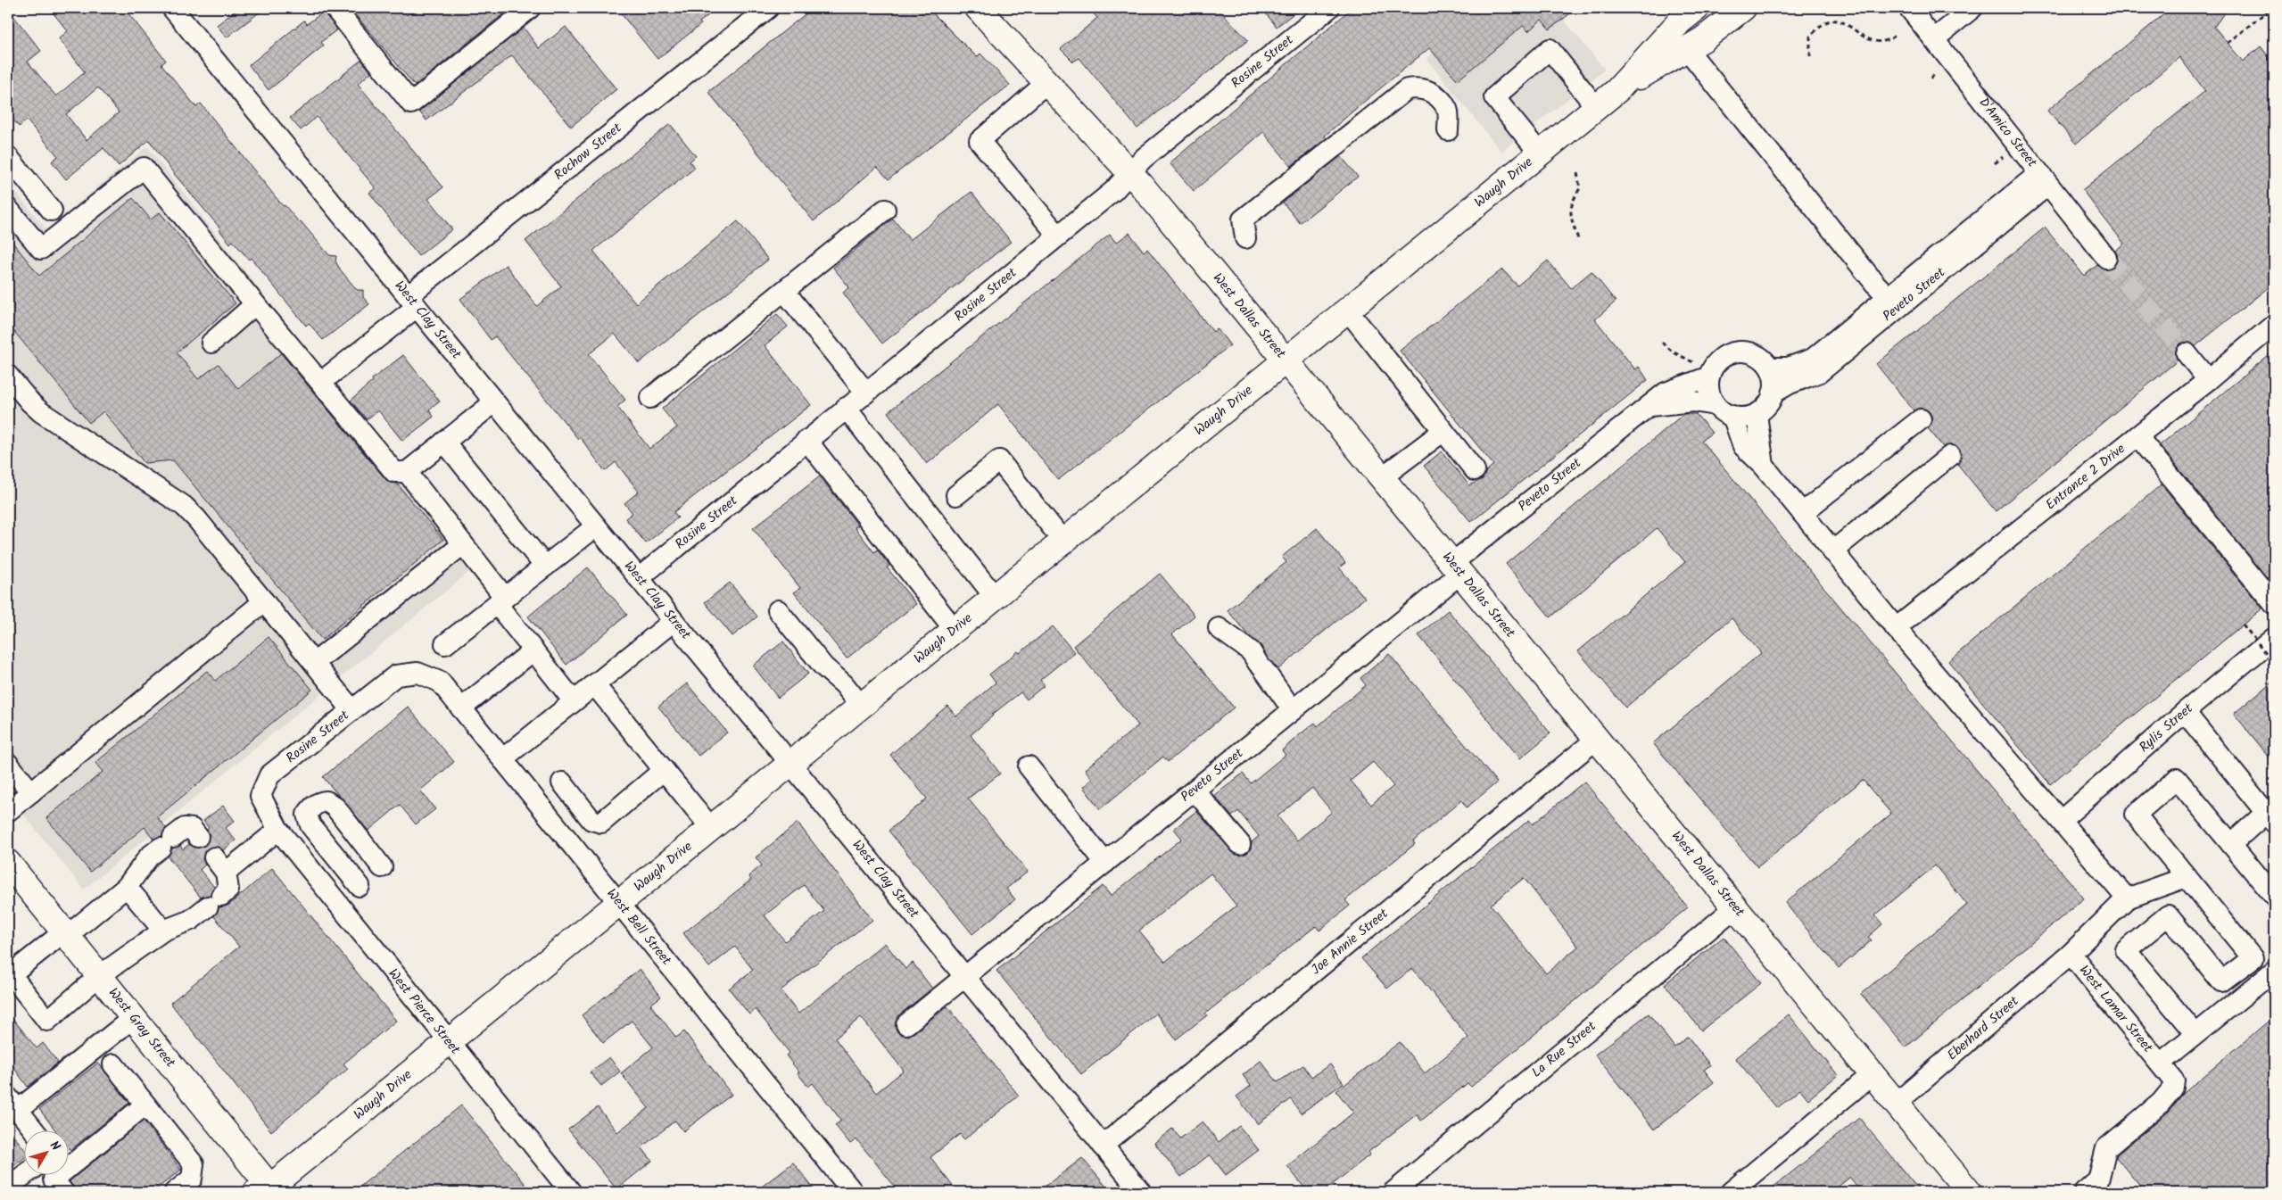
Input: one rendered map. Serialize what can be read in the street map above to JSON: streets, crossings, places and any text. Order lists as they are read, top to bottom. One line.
{"streets":{"main road":["Waugh Drive","West Dallas Street","West Gray Street"],"street":["Rosine Street","D'Amico Street","Rochow Street","Peveto Street","West Clay Street","Entrance 2 Drive","Rylis Street","West Bell Street","Joe Annie Street","West Lamar Street","West Pierce Street","Eberhard Street","La Rue Street"]},"crossings":[["Rosine Street","West Dallas Street"],["Rosine Street","West Clay Street"],["Rosine Street","West Bell Street"],["Rosine Street","West Pierce Street"],["D'Amico Street","Peveto Street"],["Rochow Street","West Clay Street"],["Waugh Drive","West Dallas Street"],["Waugh Drive","West Clay Street"],["Waugh Drive","West Bell Street"],["Waugh Drive","West Pierce Street"],["Waugh Drive","West Gray Street"],["Peveto Street","West Dallas Street"],["Peveto Street","West Clay Street"],["West Dallas Street","Joe Annie Street"],["West Dallas Street","Eberhard Street"],["West Dallas Street","La Rue Street"],["West Clay Street","Joe Annie Street"],["West Lamar Street","Eberhard Street"]],"north":"top right"}
